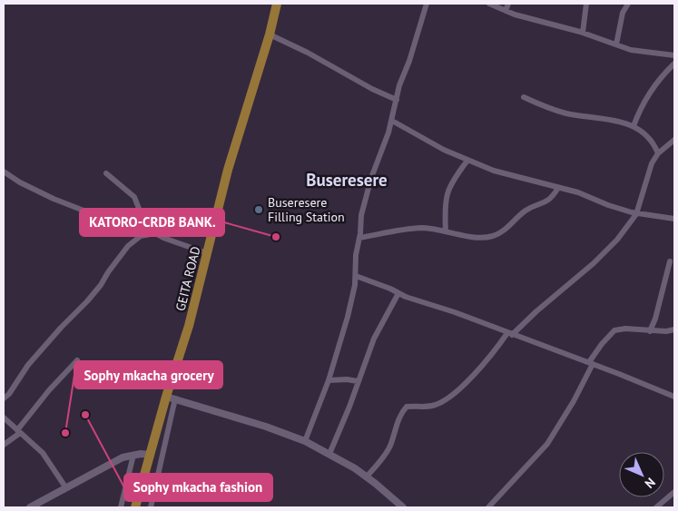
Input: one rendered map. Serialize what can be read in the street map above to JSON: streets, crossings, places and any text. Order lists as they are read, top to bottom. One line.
{"streets":{"highway":["GEITA ROAD"]},"districts":["Buseresere"],"places":["Buseresere Filling Station","KATORO-CRDB BANK.","Sophy mkacha fashion","Sophy mkacha grocery"],"north":"bottom right"}
